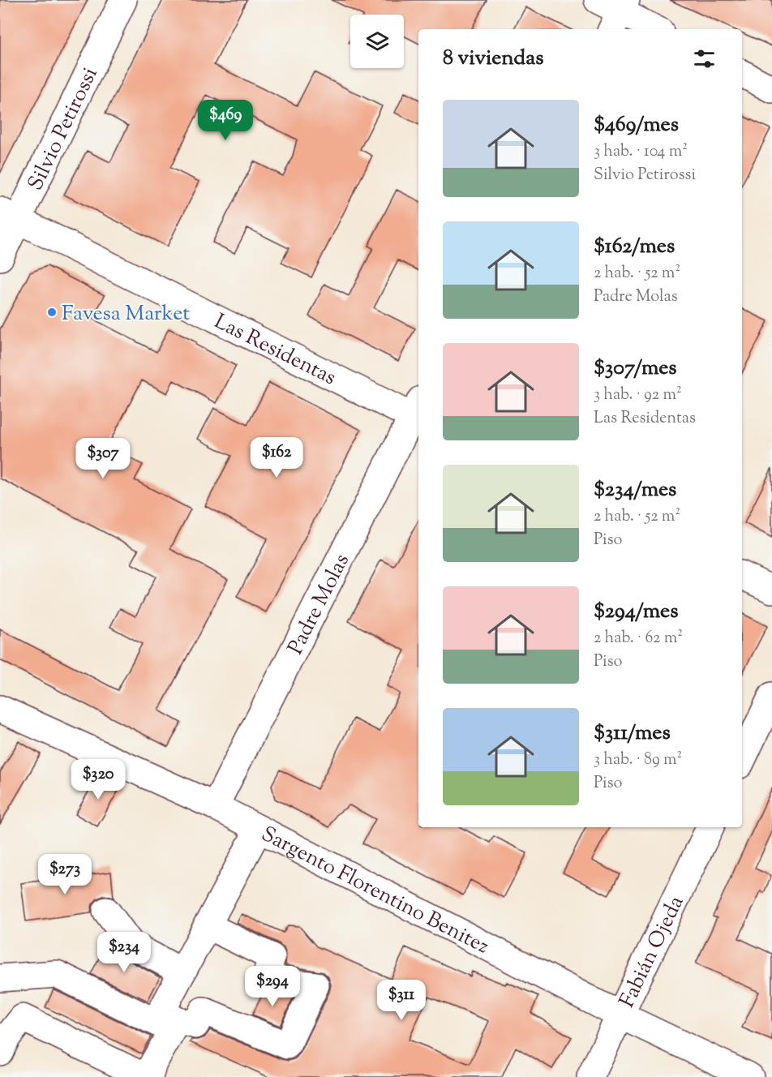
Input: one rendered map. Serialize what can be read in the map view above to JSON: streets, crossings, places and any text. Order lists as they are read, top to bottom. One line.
{"streets":{"street":["Silvio Petirossi","Las Residentas","Padre Molas","Sargento Florentino Benitez","Fabián Ojeda"]},"crossings":[["Silvio Petirossi","Las Residentas"],["Las Residentas","Padre Molas"],["Padre Molas","Sargento Florentino Benitez"],["Sargento Florentino Benitez","Fabián Ojeda"]],"places":["Favesa Market"],"page":{"heading":"8 viviendas","list":[{"name":"$469/mes","note":"3 hab. · 104 m² · Silvio Petirossi"},{"name":"$162/mes","note":"2 hab. · 52 m² · Padre Molas"},{"name":"$307/mes","note":"3 hab. · 92 m² · Las Residentas"},{"name":"$234/mes","note":"2 hab. · 52 m² · Piso"},{"name":"$294/mes","note":"2 hab. · 62 m² · Piso"},{"name":"$311/mes","note":"3 hab. · 89 m² · Piso"}],"price":["$469","$162","$307","$320","$273","$234","$294","$311"]}}
